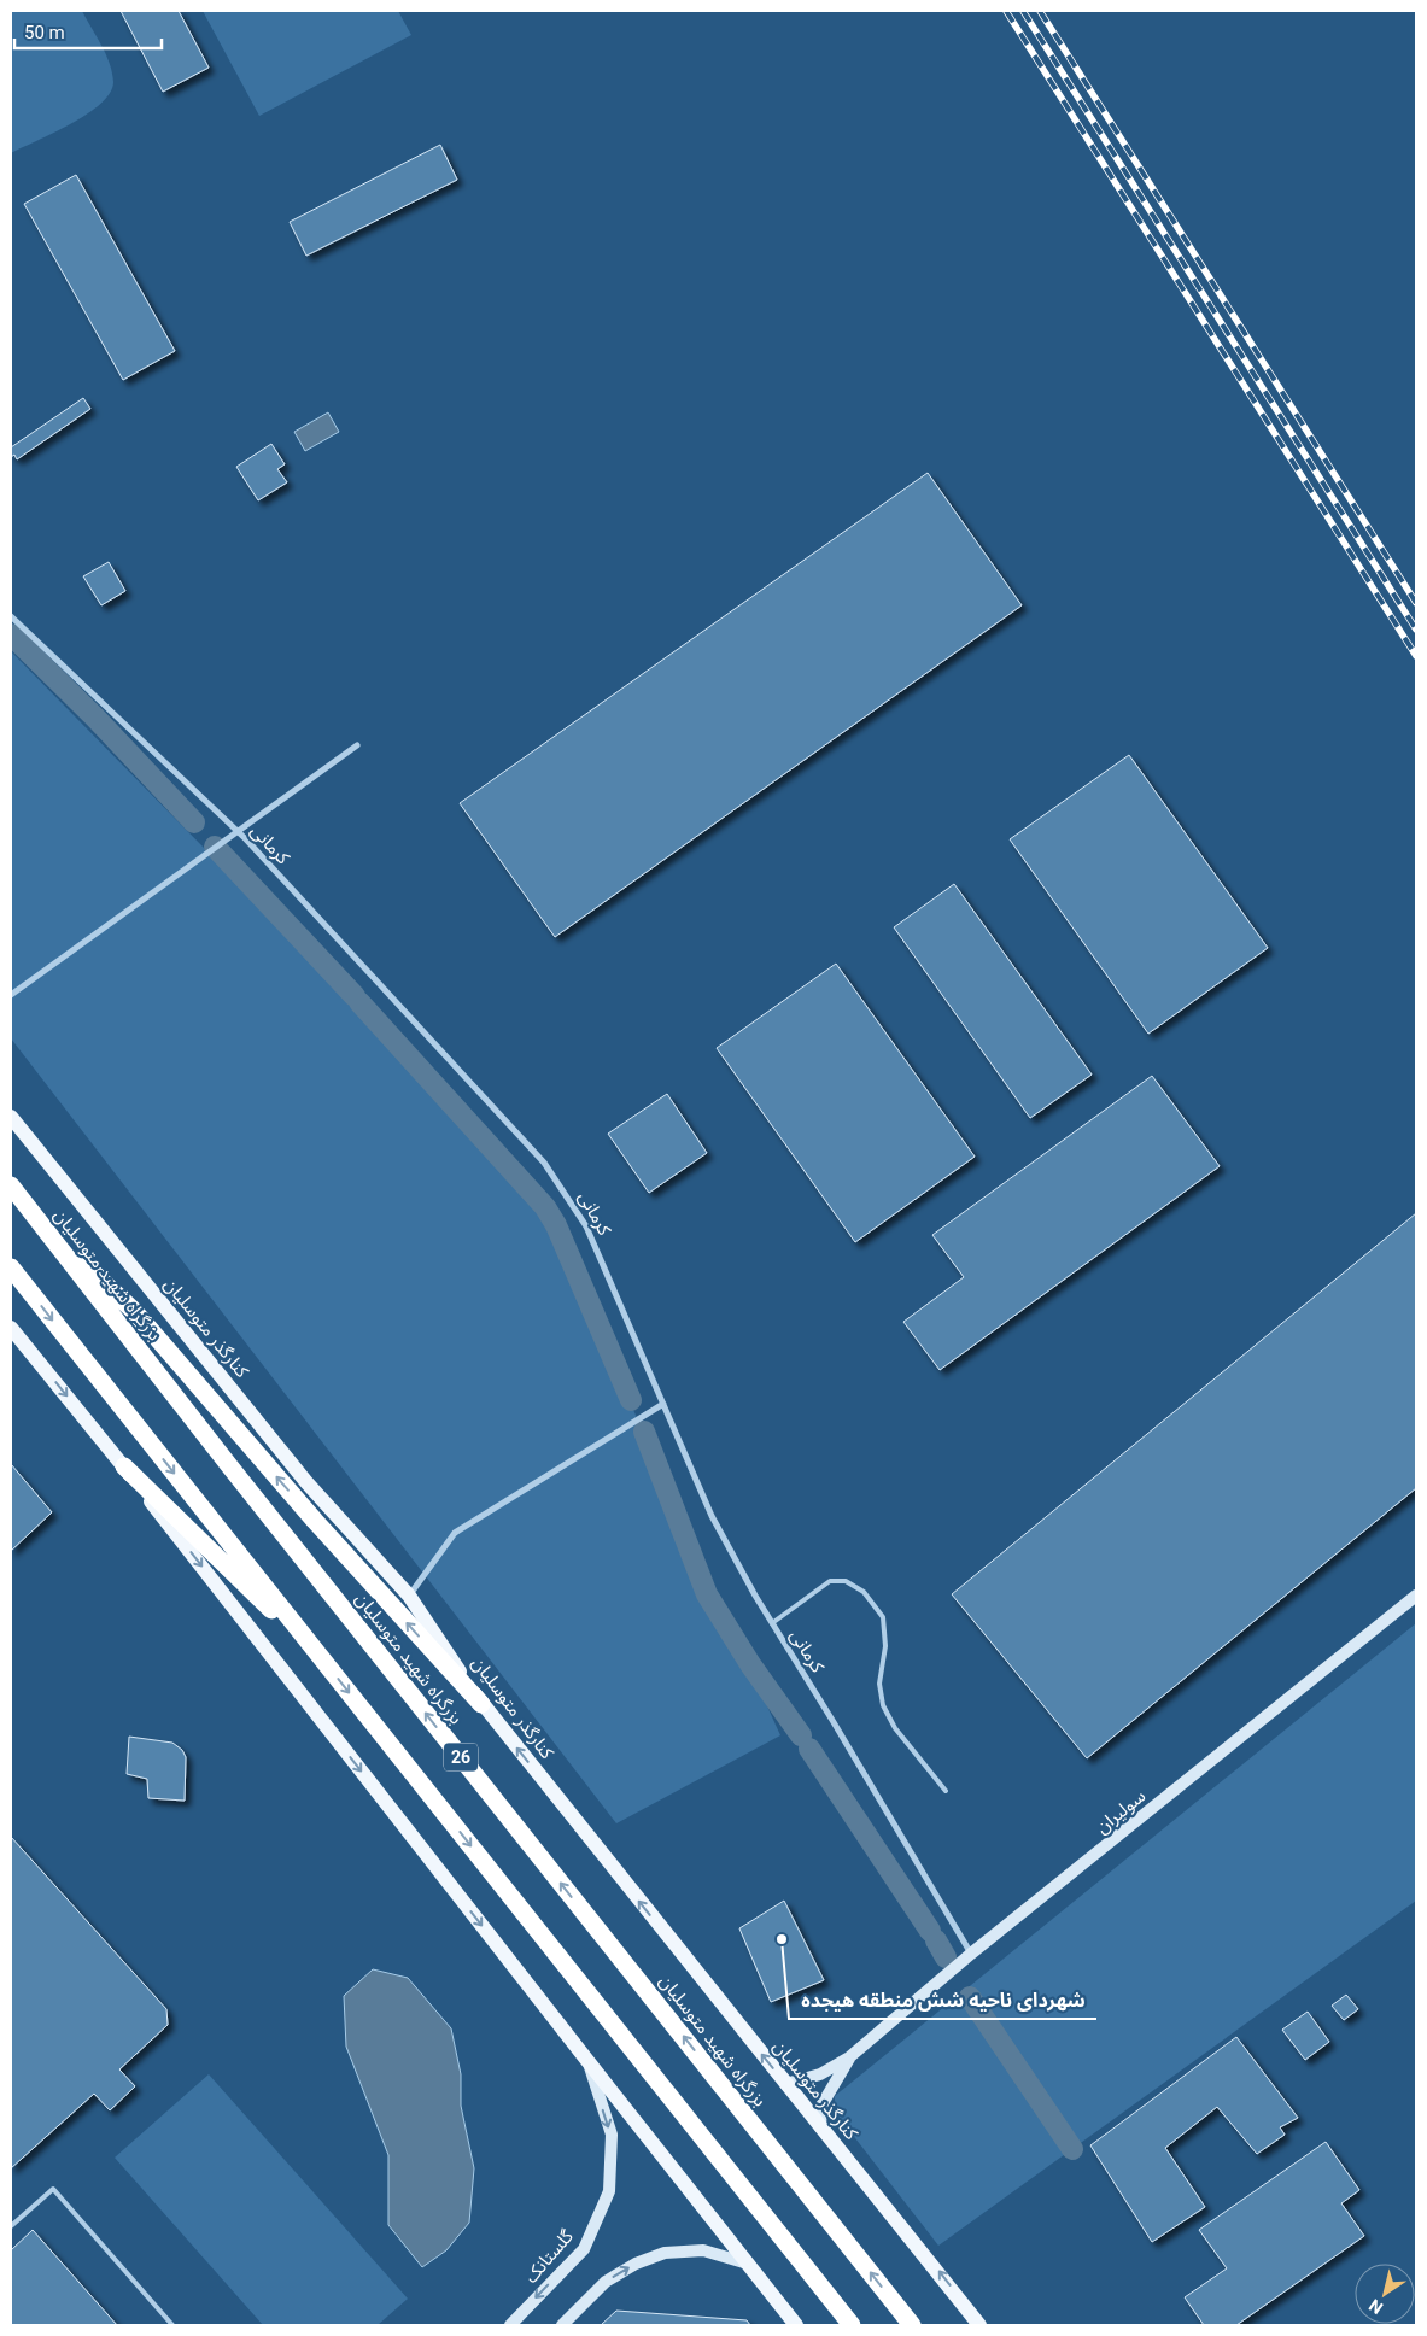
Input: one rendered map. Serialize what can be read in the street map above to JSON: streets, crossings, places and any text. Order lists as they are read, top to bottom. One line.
{"streets":{"highway":["بزرگراه شهید متوسلیان","26"],"main road":["کنارگذر متوسلیان","سولیران","گلستانک"],"street":["کرمانی"]},"crossings":[["کرمانی","سولیران"]],"one_way":["کنارگذر متوسلیان","گلستانک"],"places":["شهردای ناحیه شش منطقه هیجده"],"scale_bar":"50 m","north":"bottom left"}
